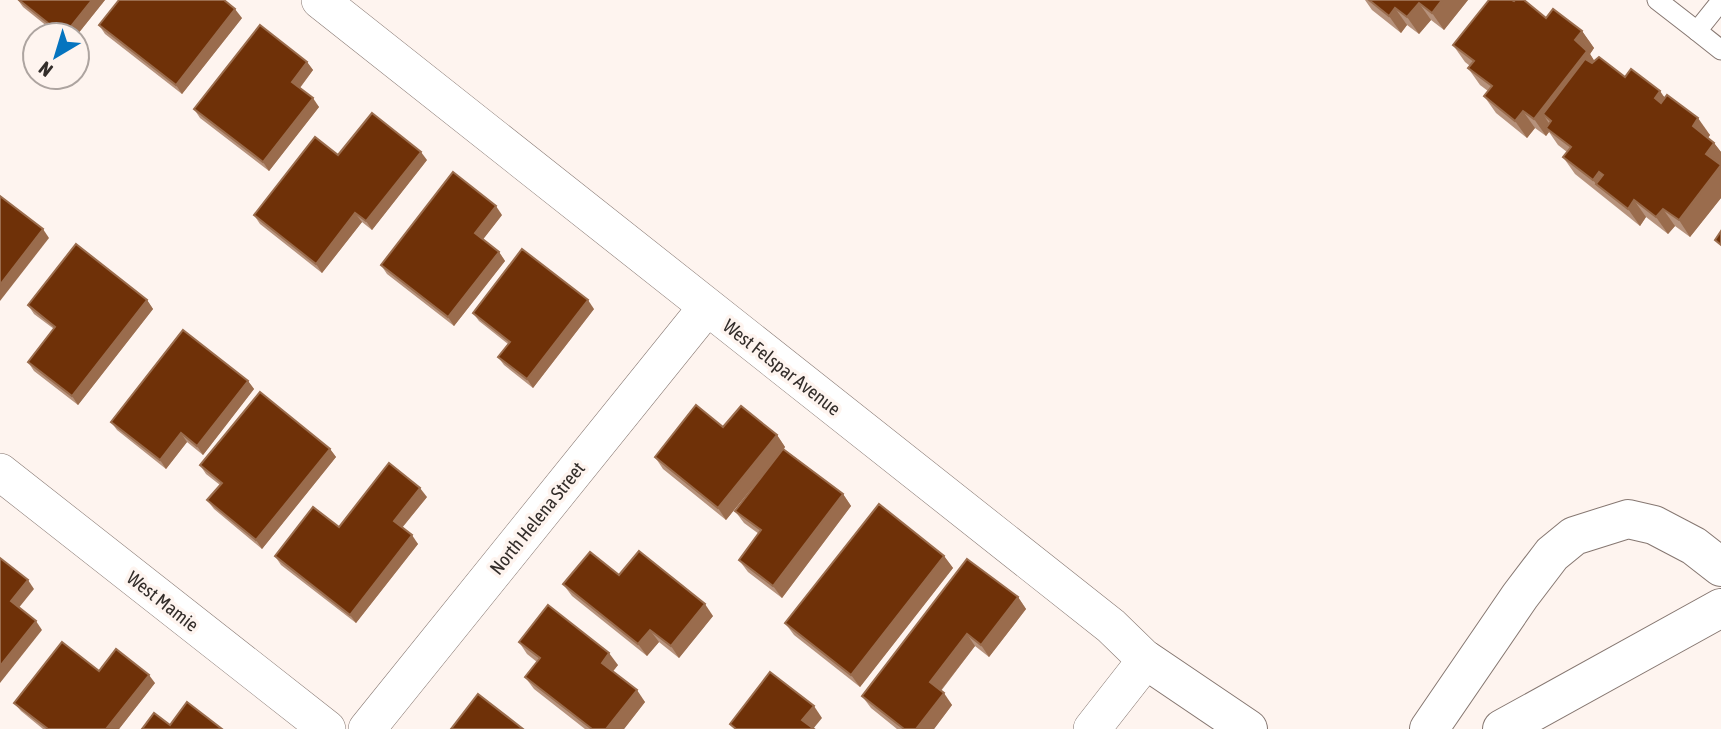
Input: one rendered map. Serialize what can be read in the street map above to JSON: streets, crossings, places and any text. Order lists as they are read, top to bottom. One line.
{"streets":{"street":["West Felspar Avenue","North Helena Street","West Mamie"]},"crossings":[["West Felspar Avenue","North Helena Street"]],"north":"bottom left"}
